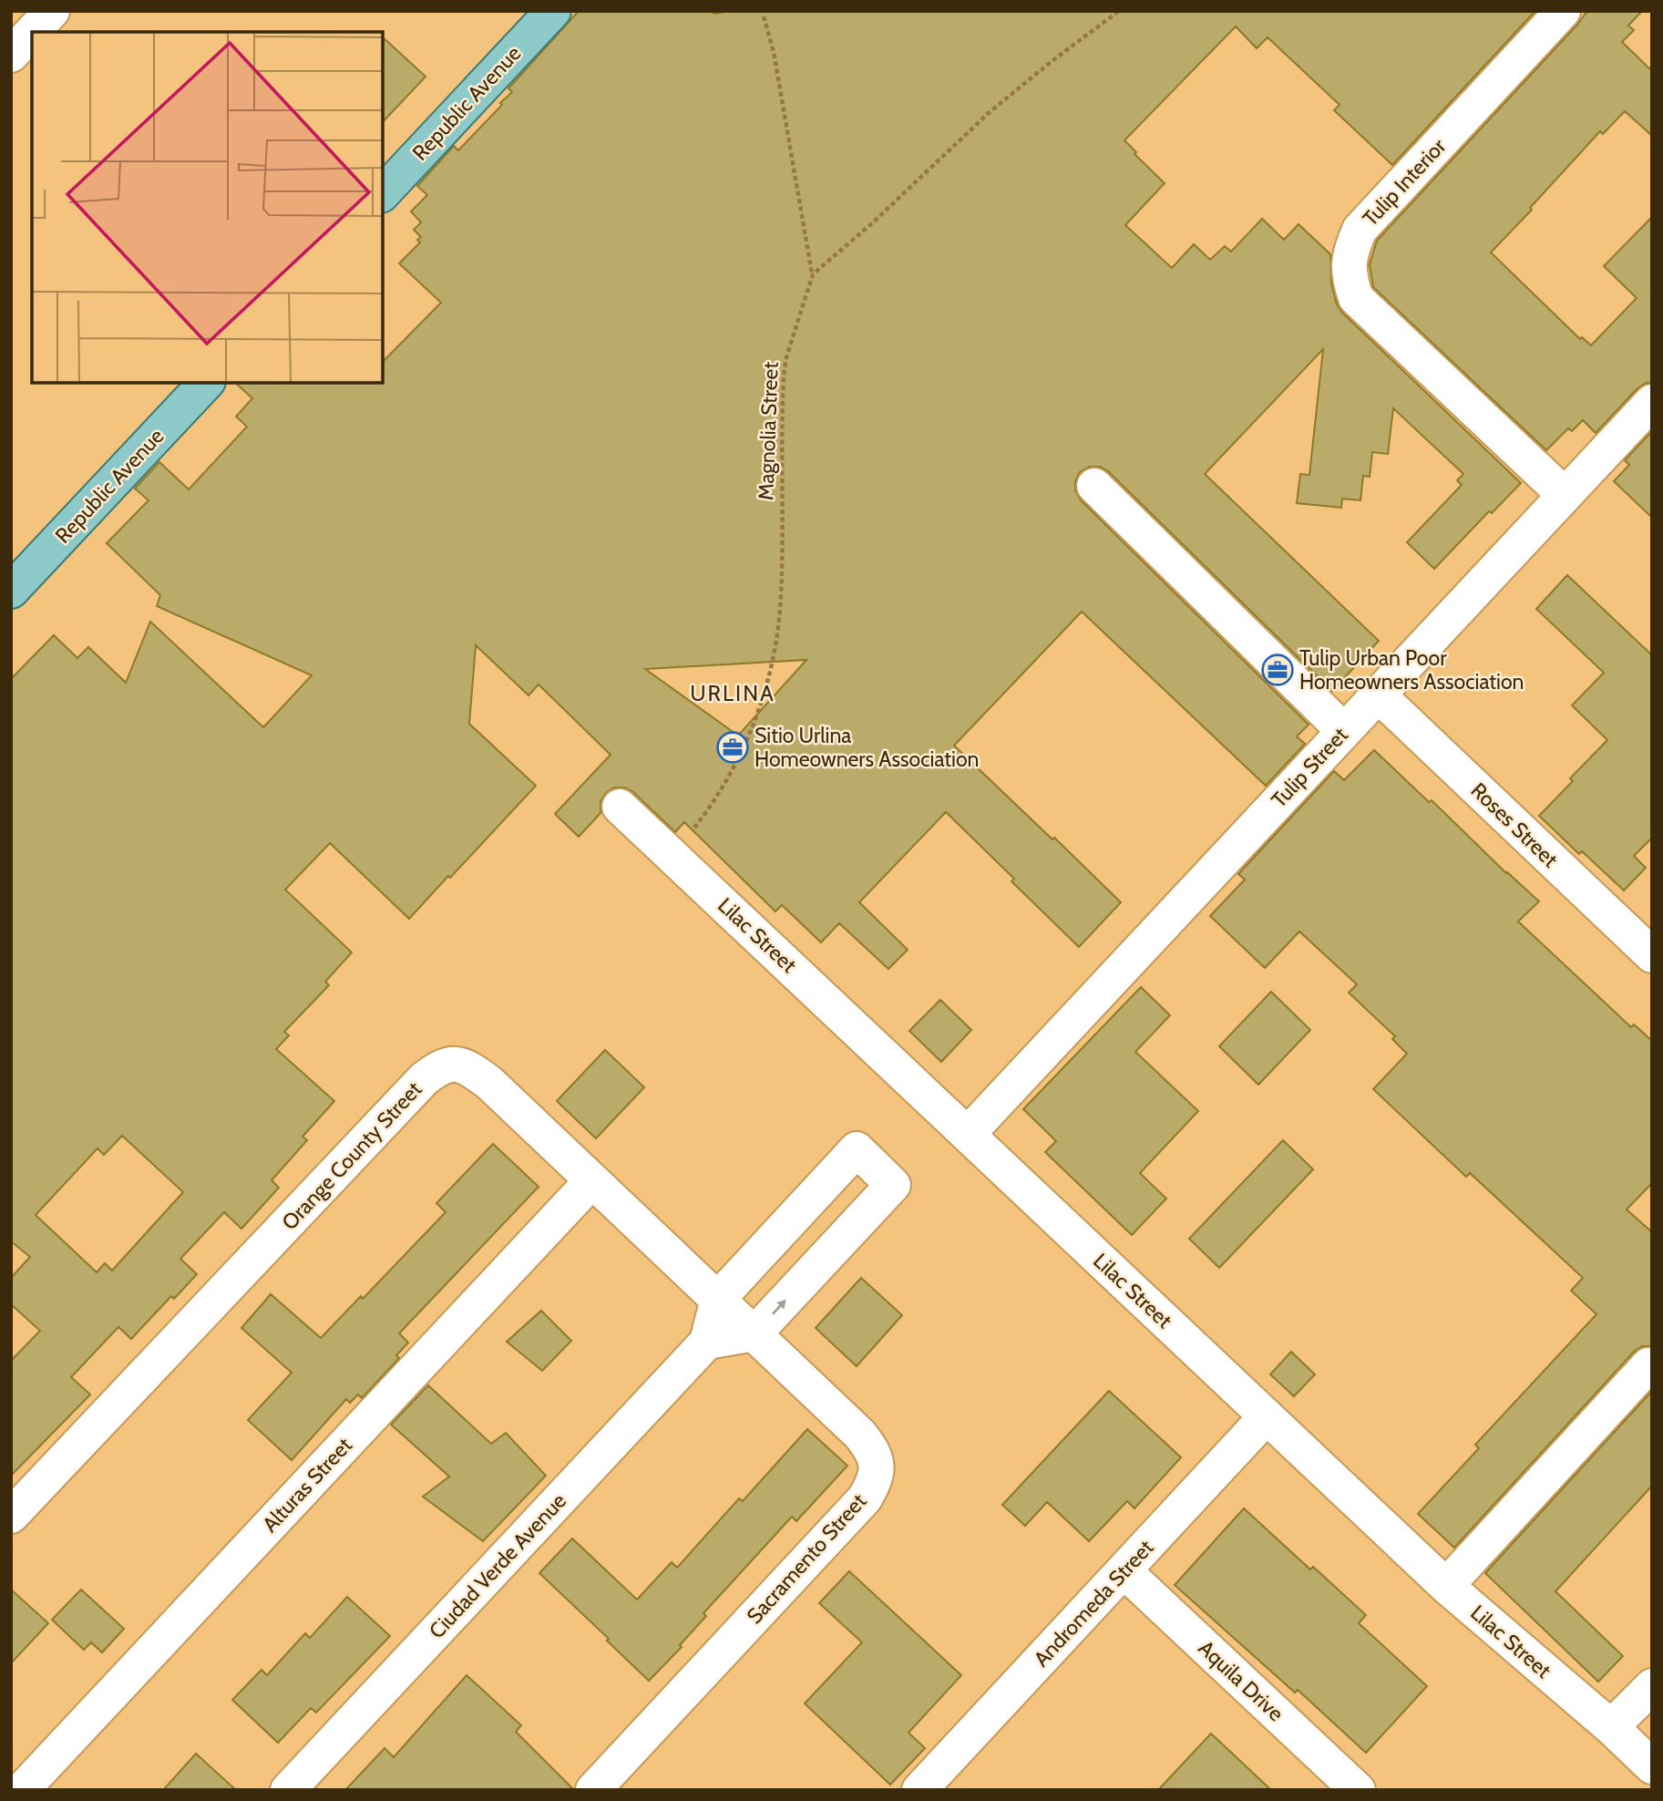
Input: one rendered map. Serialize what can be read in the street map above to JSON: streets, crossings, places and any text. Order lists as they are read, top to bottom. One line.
{"streets":{"main road":["Republic Avenue"],"street":["Tulip Interior","Tulip Street","Roses Street","Lilac Street","Orange County Street","Alturas Street","Sacramento Street","Ciudad Verde Avenue","Andromeda Street","Aquila Drive"],"path":["Magnolia Street"]},"crossings":[["Tulip Interior","Tulip Street"],["Magnolia Street","Lilac Street"],["Tulip Street","Roses Street"],["Tulip Street","Lilac Street"],["Lilac Street","Andromeda Street"],["Orange County Street","Alturas Street"],["Orange County Street","Sacramento Street"],["Orange County Street","Ciudad Verde Avenue"],["Sacramento Street","Ciudad Verde Avenue"],["Andromeda Street","Aquila Drive"]],"districts":["URLINA"],"places":{"office":["Tulip Urban Poor Homeowners Association","Sitio Urlina Homeowners Association"]}}
